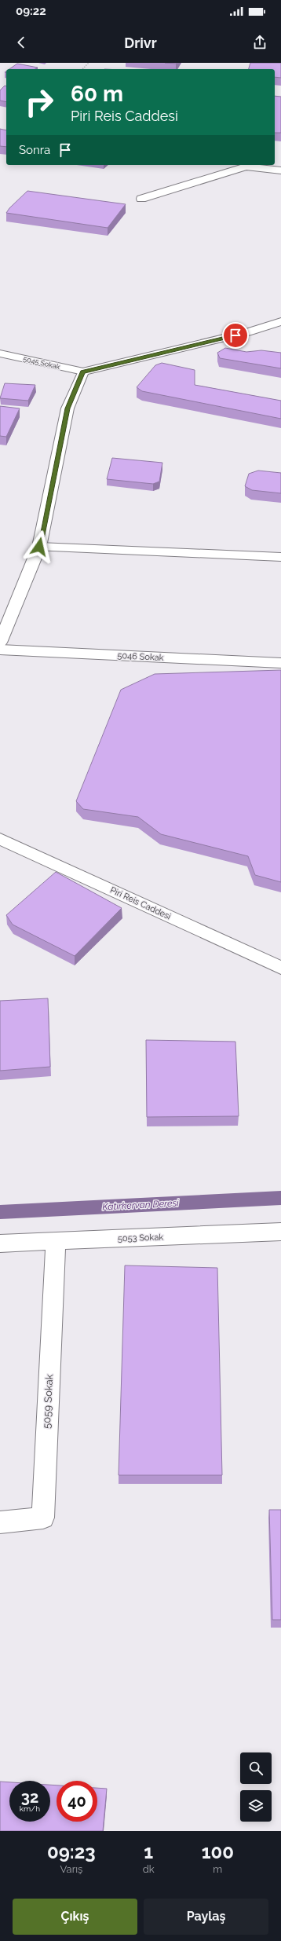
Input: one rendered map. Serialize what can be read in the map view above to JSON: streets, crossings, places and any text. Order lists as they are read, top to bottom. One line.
{"streets":{"street":["5045 Sokak","5046 Sokak","Piri Reis Caddesi","5053 Sokak","5059 Sokak"]},"crossings":[["5053 Sokak","5059 Sokak"]],"water":["Katırkervan Deresi"],"page":{"status":"09:22","header":"Drivr","turn":["60 m","Piri Reis Caddesi"],"then":"Sonra","speed":"32 km/h","limit":"40","eta":["09:23","Varış","1","dk","100","m"],"buttons":["Çıkış","Paylaş"]}}
